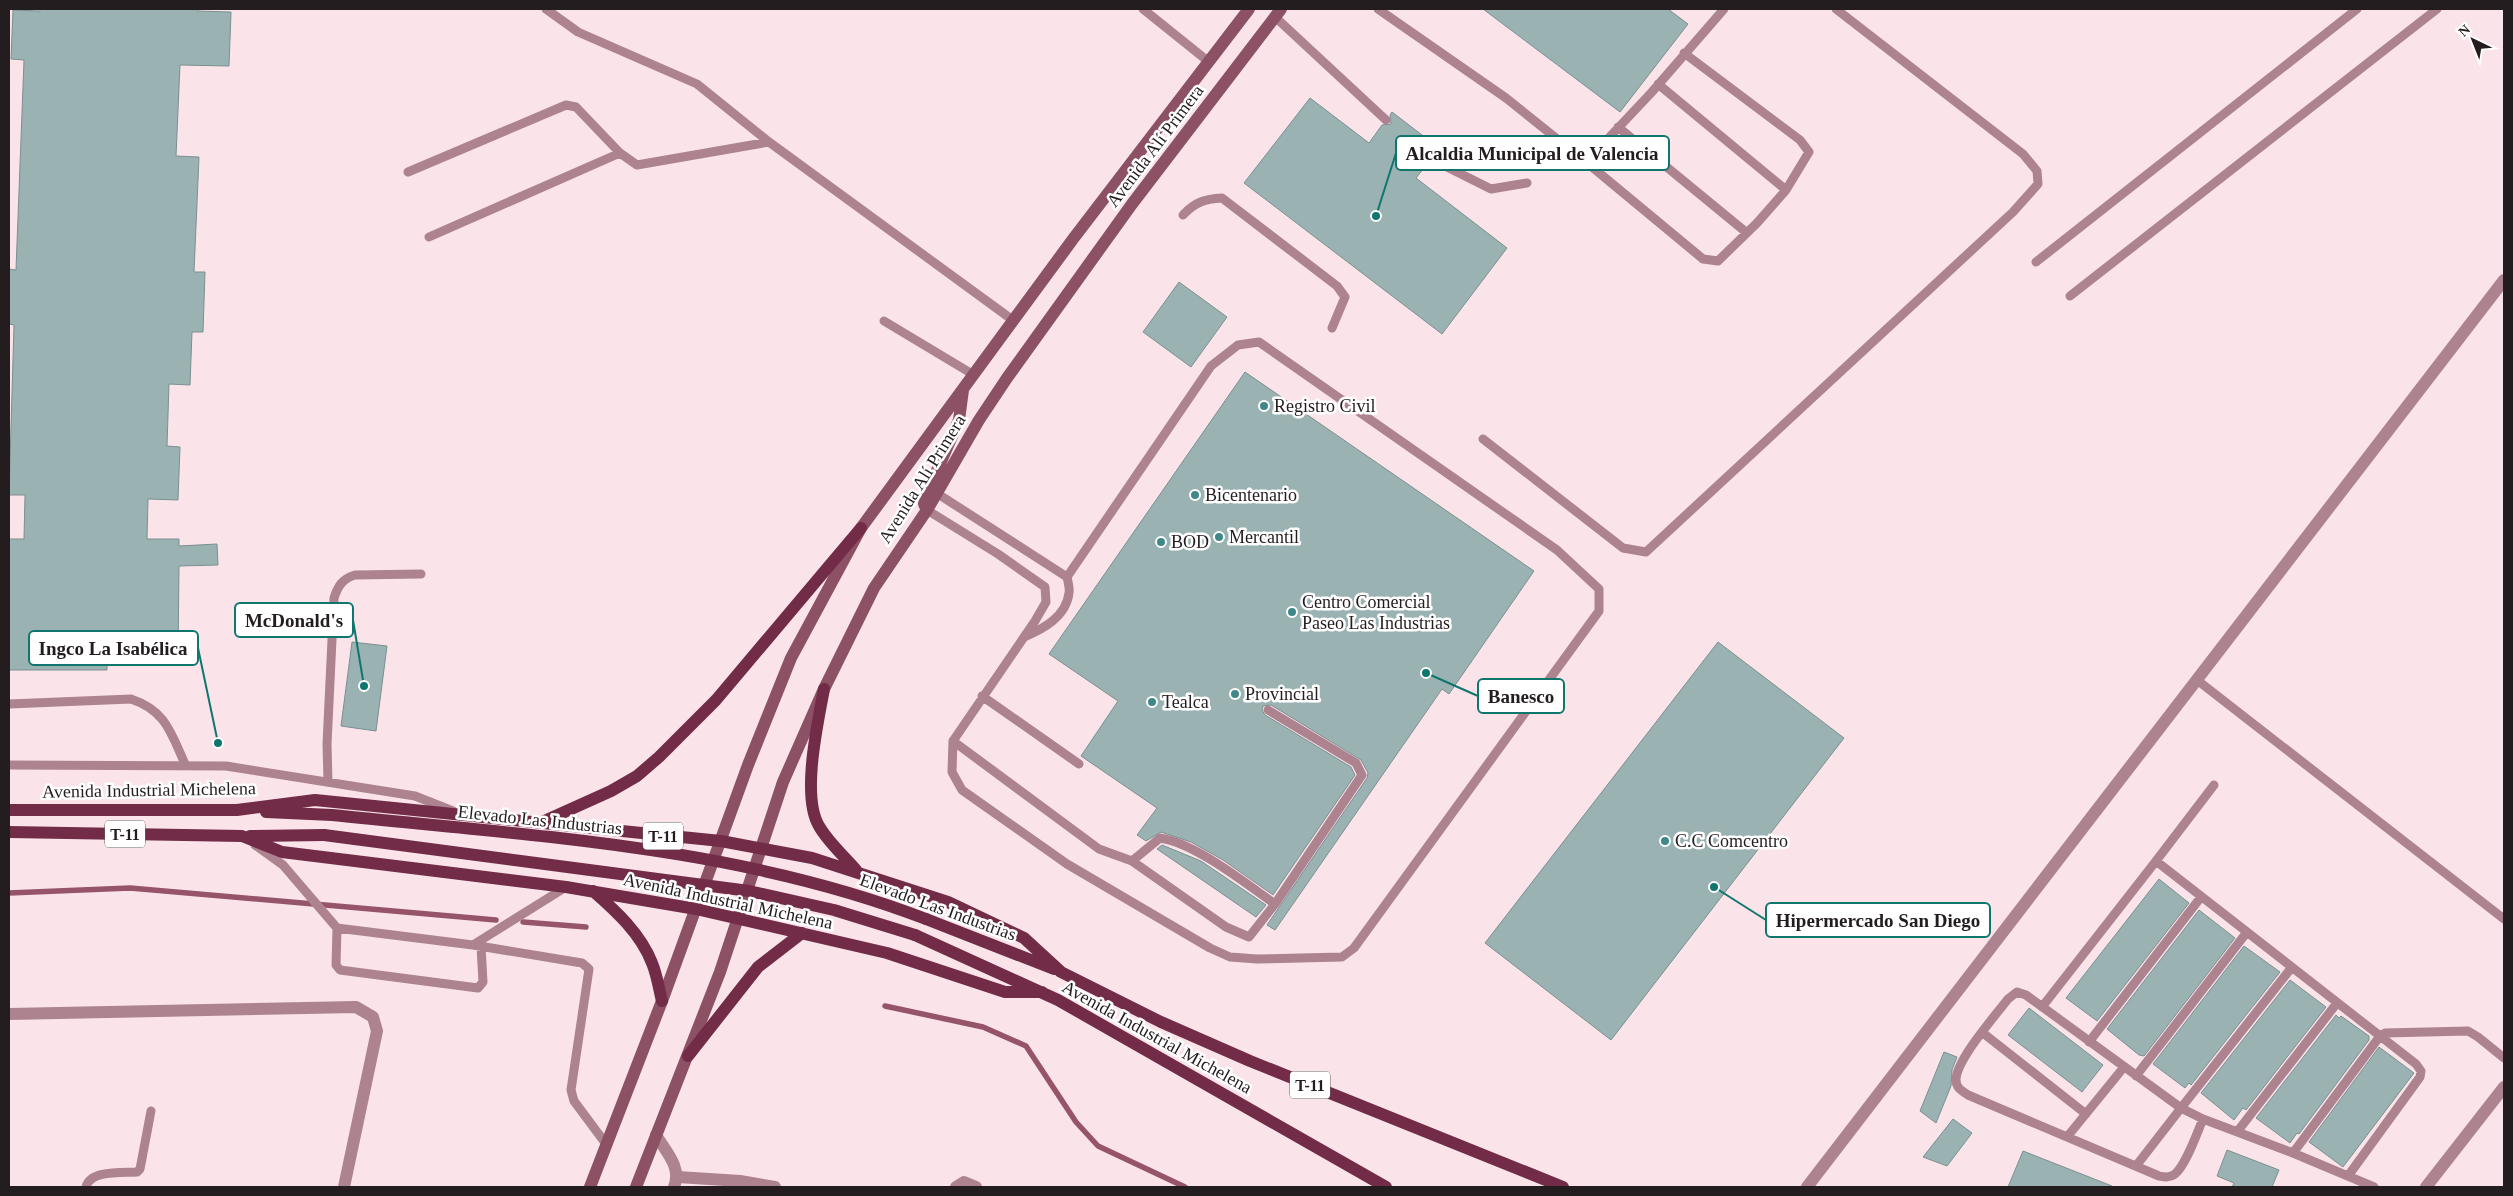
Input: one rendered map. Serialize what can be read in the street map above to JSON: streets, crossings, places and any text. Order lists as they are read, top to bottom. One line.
{"streets":{"main road":["Avenida Alí Primera","Avenida Industrial Michelena","Elevado Las Industrias","T-11"]},"crossings":[["Avenida Alí Primera","Avenida Industrial Michelena"],["Avenida Industrial Michelena","Elevado Las Industrias"]],"places":["Alcaldia Municipal de Valencia","Registro Civil","Bicentenario","Mercantil","BOD","Centro Comercial Paseo Las Industrias","Banesco","McDonald's","Provincial","Tealca","Ingco La Isabélica","C.C Comcentro","Hipermercado San Diego"],"north":"top left"}
